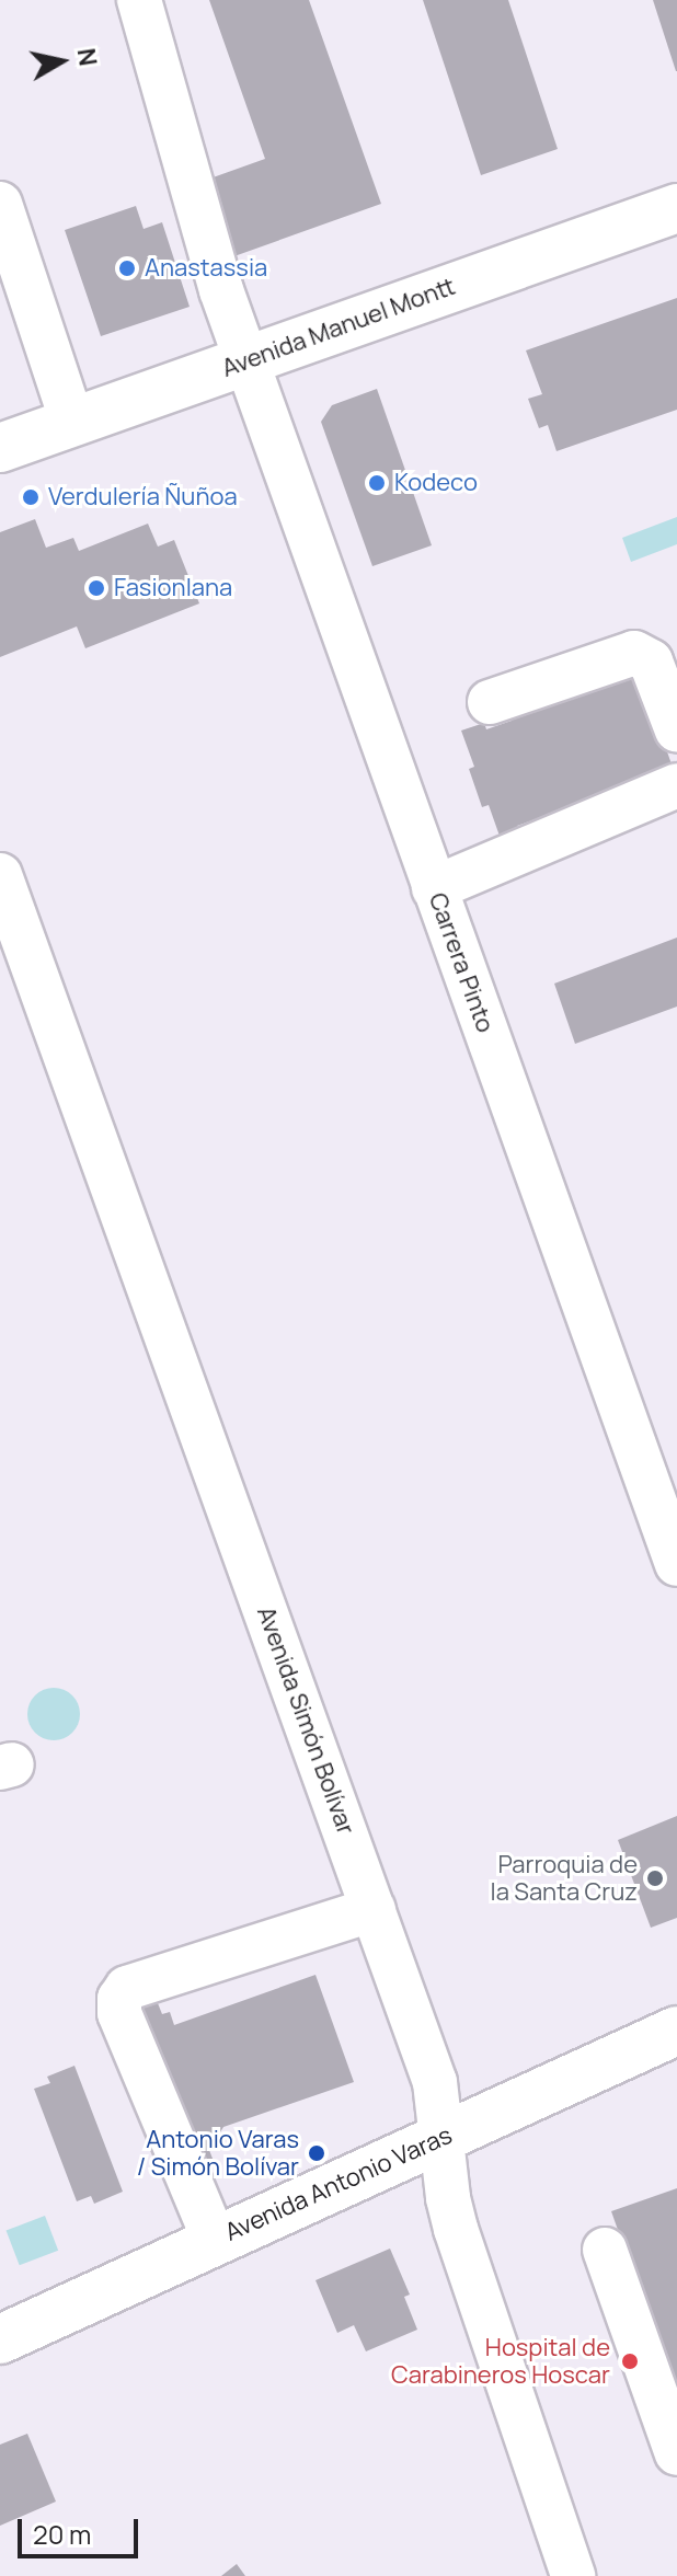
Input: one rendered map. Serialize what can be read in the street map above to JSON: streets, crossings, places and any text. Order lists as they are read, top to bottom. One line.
{"streets":{"main road":["Avenida Manuel Montt","Avenida Antonio Varas"],"street":["Carrera Pinto","Avenida Simón Bolívar"]},"crossings":[["Avenida Manuel Montt","Carrera Pinto"],["Avenida Simón Bolívar","Avenida Antonio Varas"]],"places":["Anastassia","Kodeco","Verdulería Ñuñoa","Fasionlana","Parroquia de la Santa Cruz","Antonio Varas / Simón Bolívar","Hospital de Carabineros Hoscar"],"scale_bar":"20 m","north":"right"}
